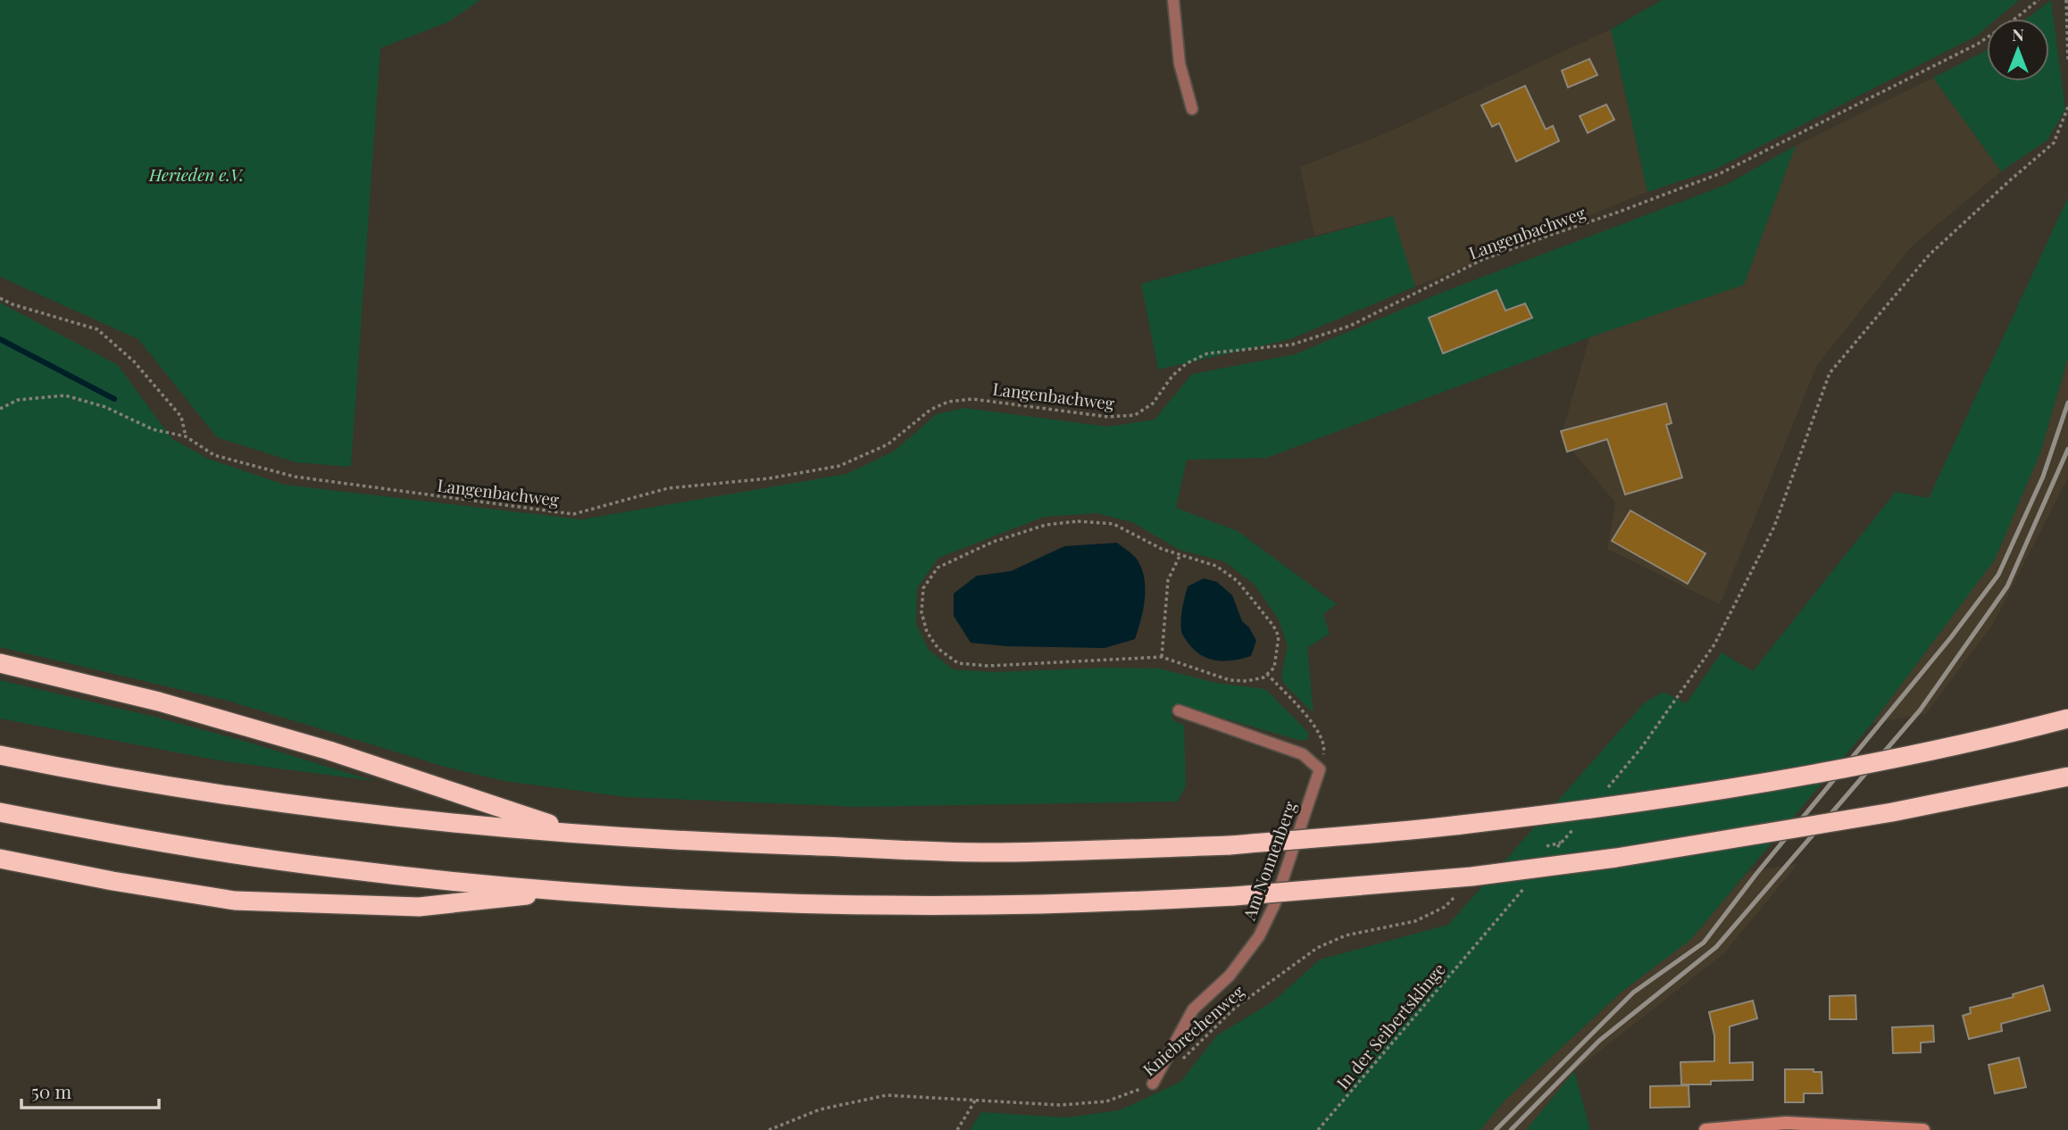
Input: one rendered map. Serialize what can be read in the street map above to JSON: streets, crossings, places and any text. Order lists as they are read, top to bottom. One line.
{"streets":{"lane":["Am Nonnenberg"],"path":["Langenbachweg","In der Seibertsklinge","Kniebrechenweg"]},"crossings":[["Am Nonnenberg","Kniebrechenweg"]],"parks":["Herieden e.V."],"scale_bar":"50 m","north":"top"}
